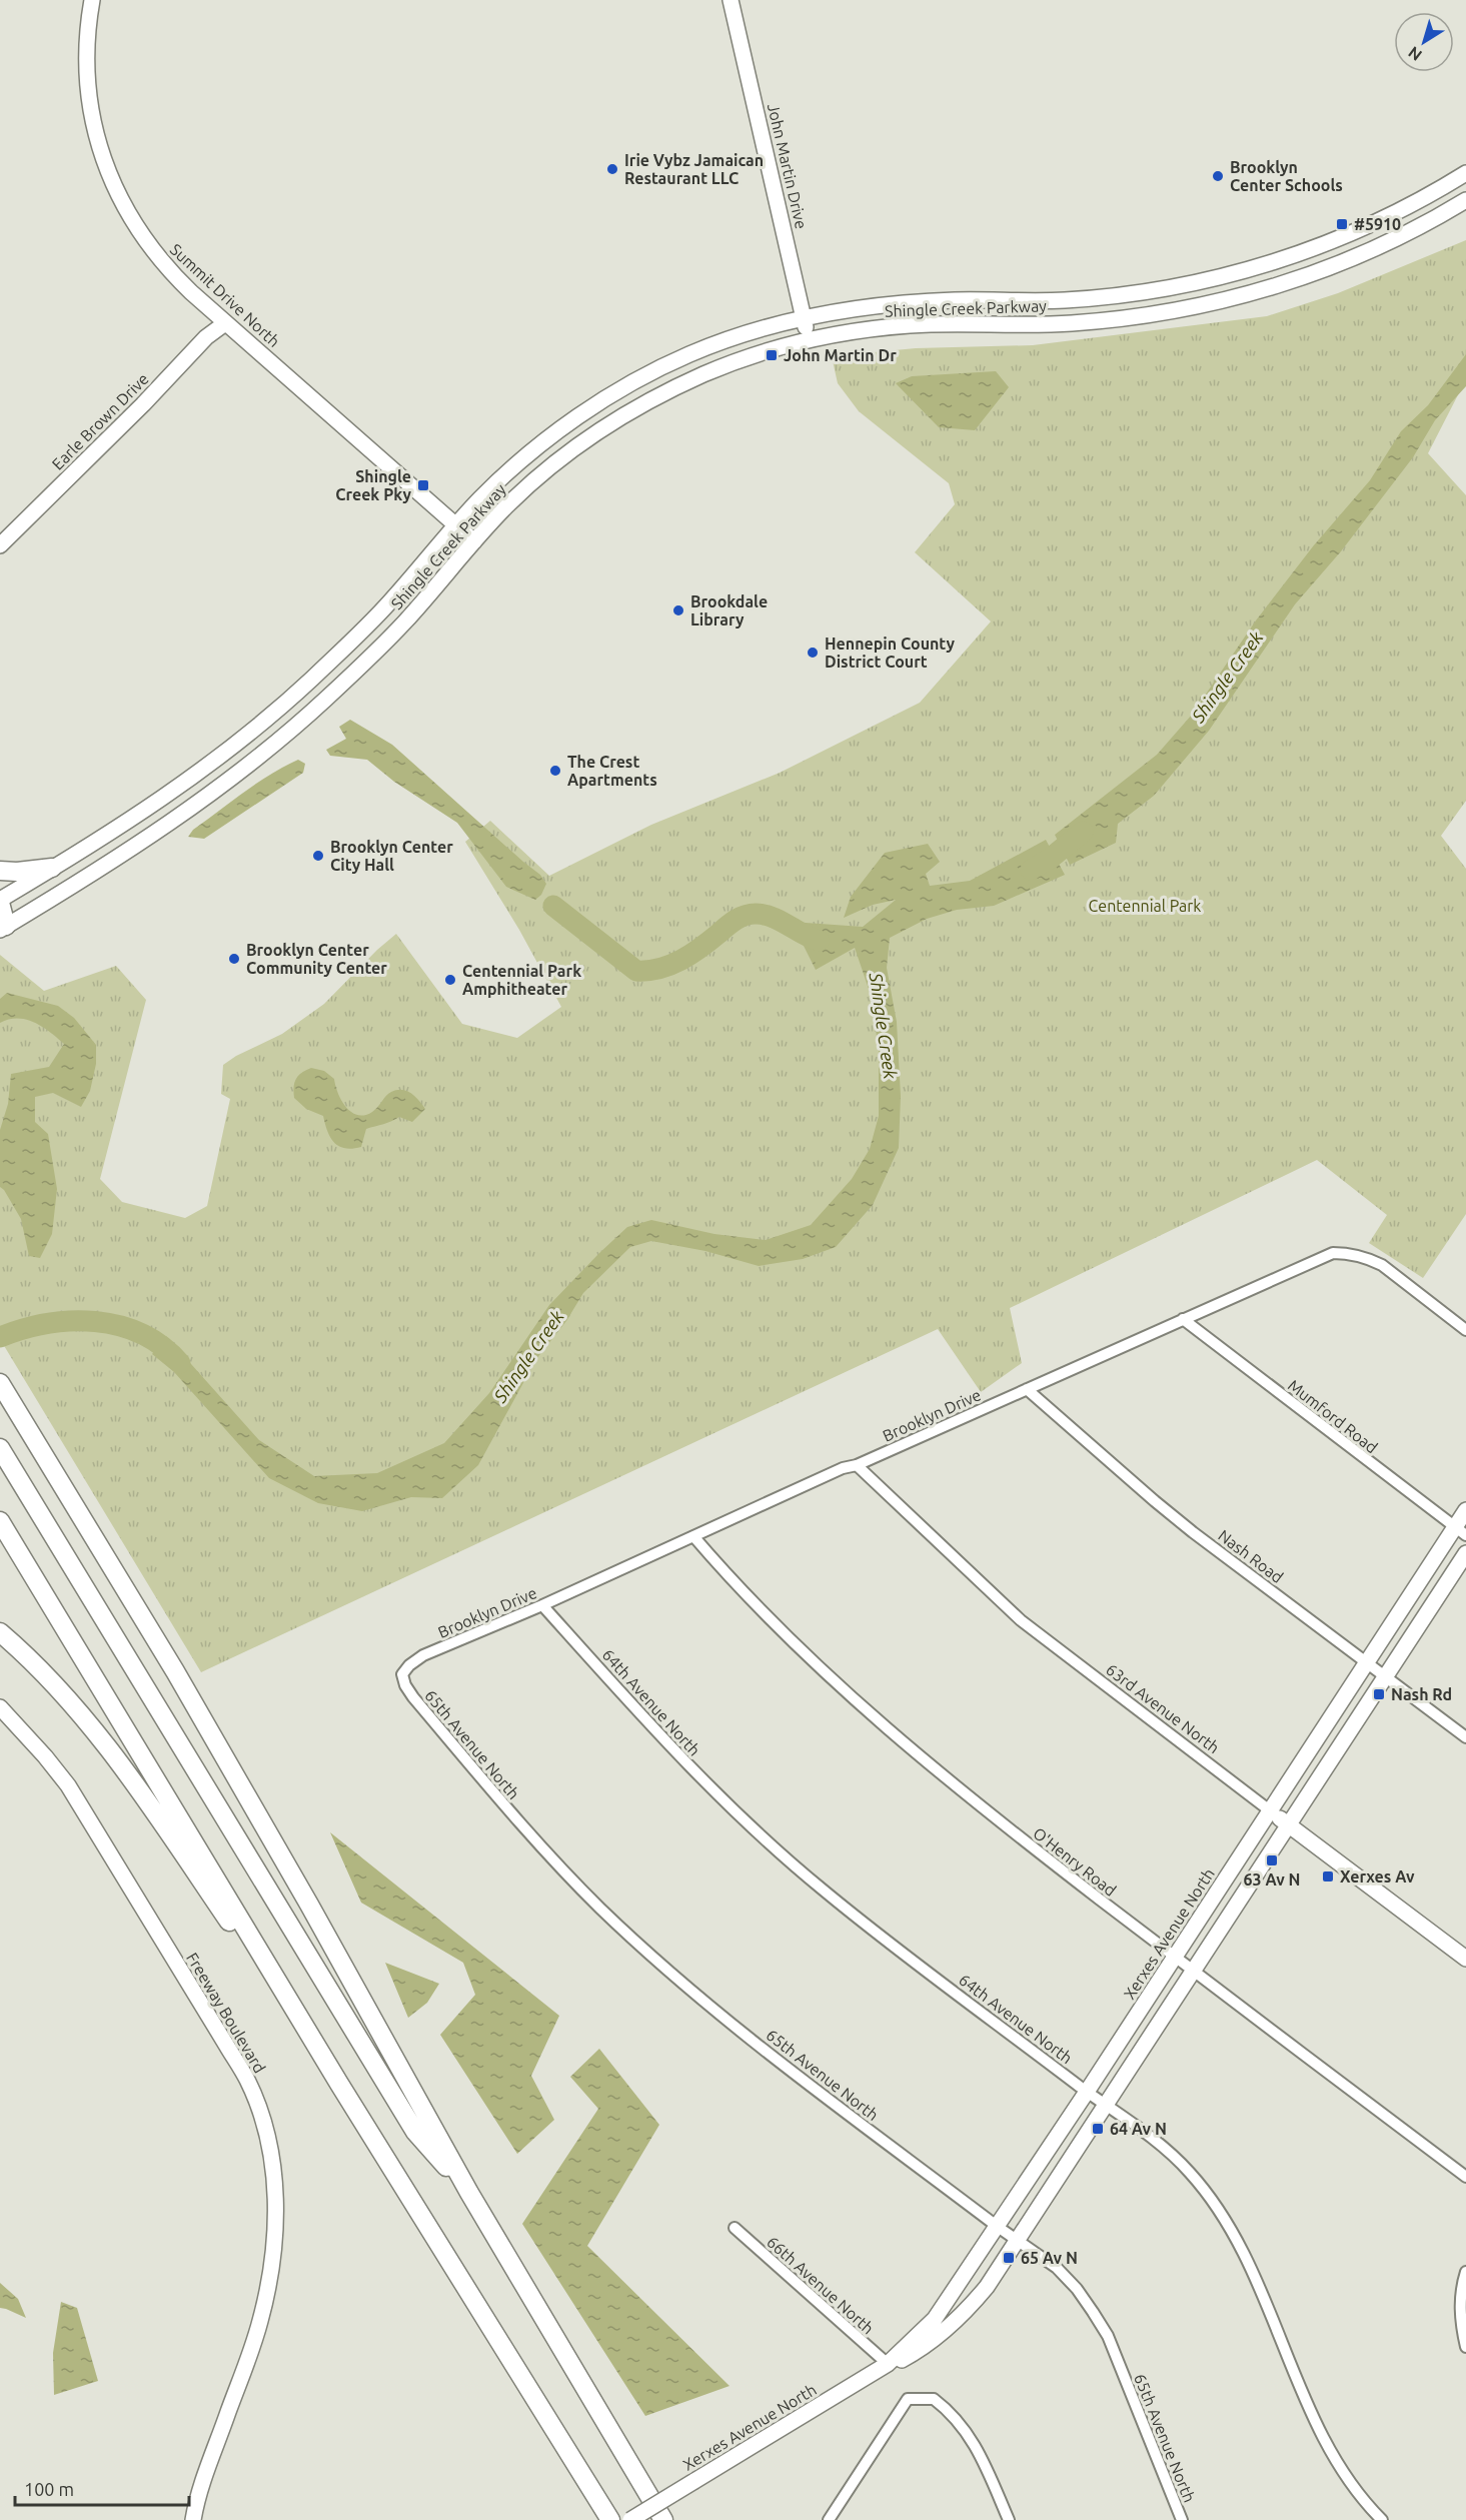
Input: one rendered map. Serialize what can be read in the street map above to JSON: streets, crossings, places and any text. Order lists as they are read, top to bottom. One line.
{"streets":{"street":["John Martin Drive","Summit Drive North","Shingle Creek Parkway","Earle Brown Drive","Brooklyn Drive","Mumford Road","Nash Road","64th Avenue North","63rd Avenue North","65th Avenue North","O'Henry Road","Xerxes Avenue North","Freeway Boulevard","66th Avenue North"]},"crossings":[["John Martin Drive","Shingle Creek Parkway"],["Summit Drive North","Shingle Creek Parkway"],["Summit Drive North","Earle Brown Drive"],["Brooklyn Drive","Mumford Road"],["Brooklyn Drive","Nash Road"],["Brooklyn Drive","64th Avenue North"],["Brooklyn Drive","63rd Avenue North"],["Brooklyn Drive","65th Avenue North"],["Brooklyn Drive","O'Henry Road"],["Mumford Road","Xerxes Avenue North"],["Nash Road","Xerxes Avenue North"],["64th Avenue North","Xerxes Avenue North"],["63rd Avenue North","Xerxes Avenue North"],["65th Avenue North","Xerxes Avenue North"],["O'Henry Road","Xerxes Avenue North"],["Xerxes Avenue North","66th Avenue North"]],"water":["Shingle Creek"],"parks":["Centennial Park"],"places":{"other":["Irie Vybz Jamaican Restaurant LLC","Brooklyn Center Schools","Brookdale Library","Hennepin County District Court","The Crest Apartments","Brooklyn Center City Hall","Brooklyn Center Community Center","Centennial Park Amphitheater"],"transit":["#5910","John Martin Dr","Shingle Creek Pky","Nash Rd","63 Av N","Xerxes Av","64 Av N","65 Av N"]},"scale_bar":"100 m","north":"bottom left"}
